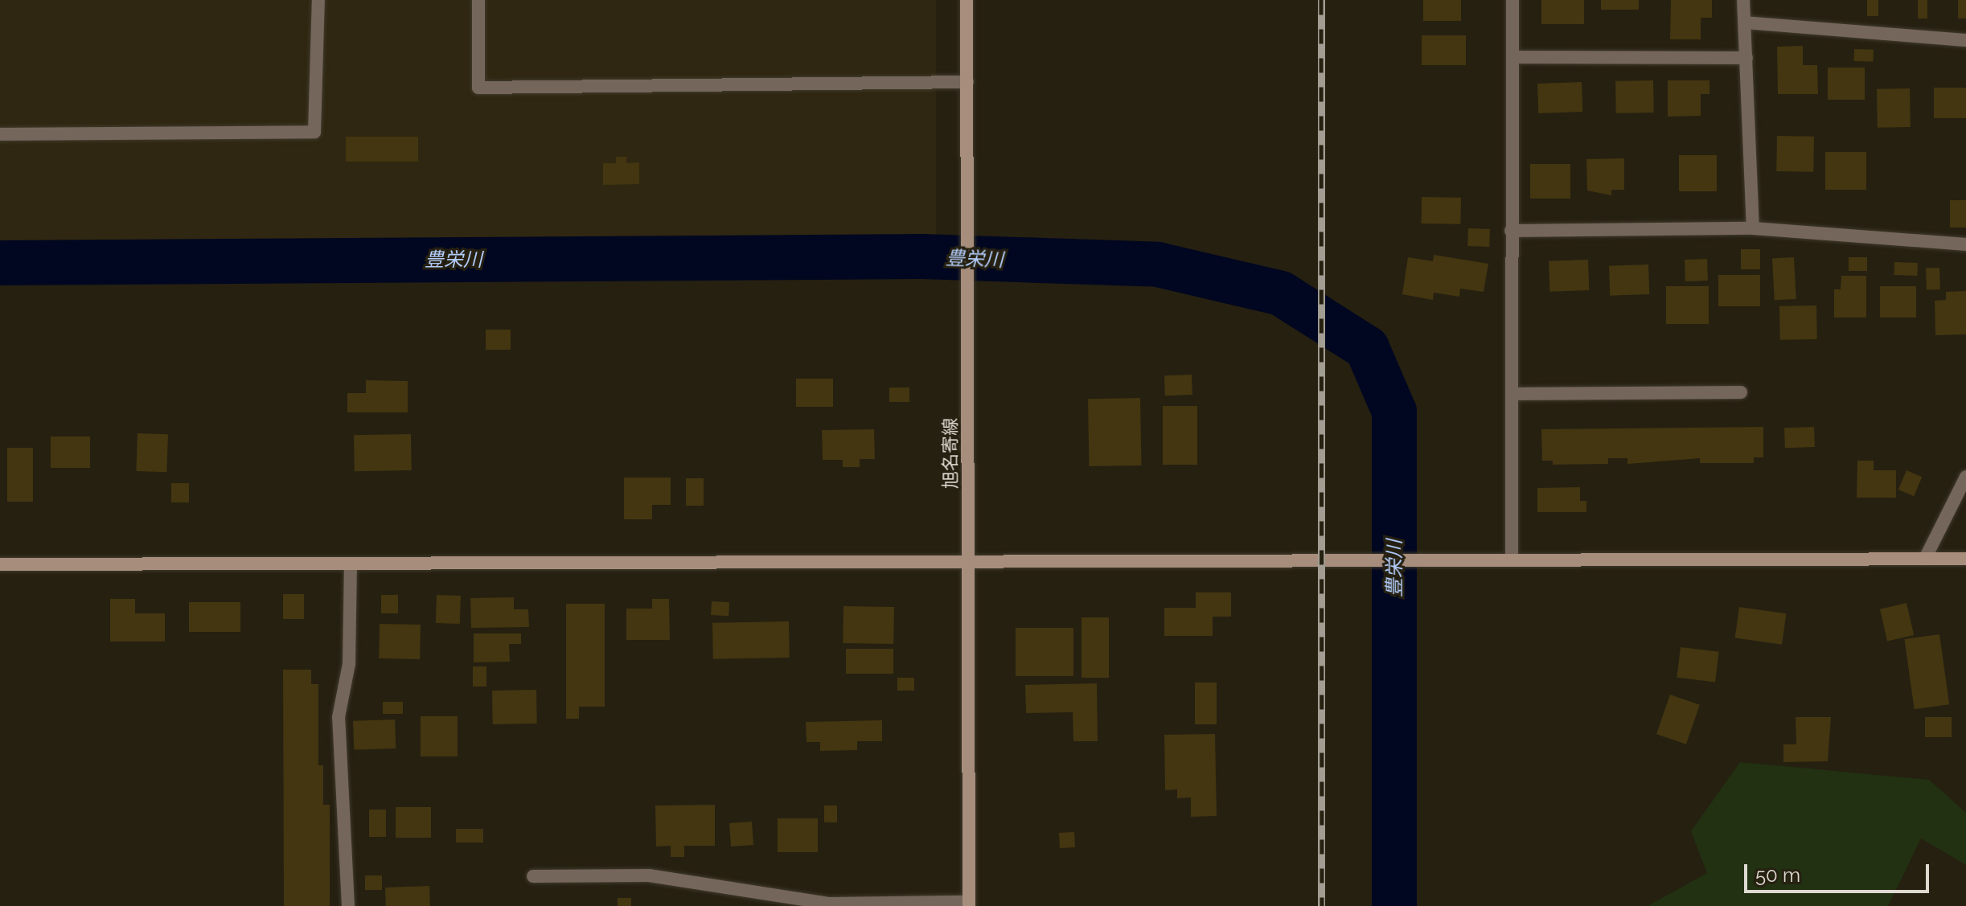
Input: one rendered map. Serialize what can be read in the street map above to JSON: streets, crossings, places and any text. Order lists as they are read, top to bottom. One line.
{"streets":{"street":["旭名寄線"]},"water":["豊栄川"],"scale_bar":"50 m"}
